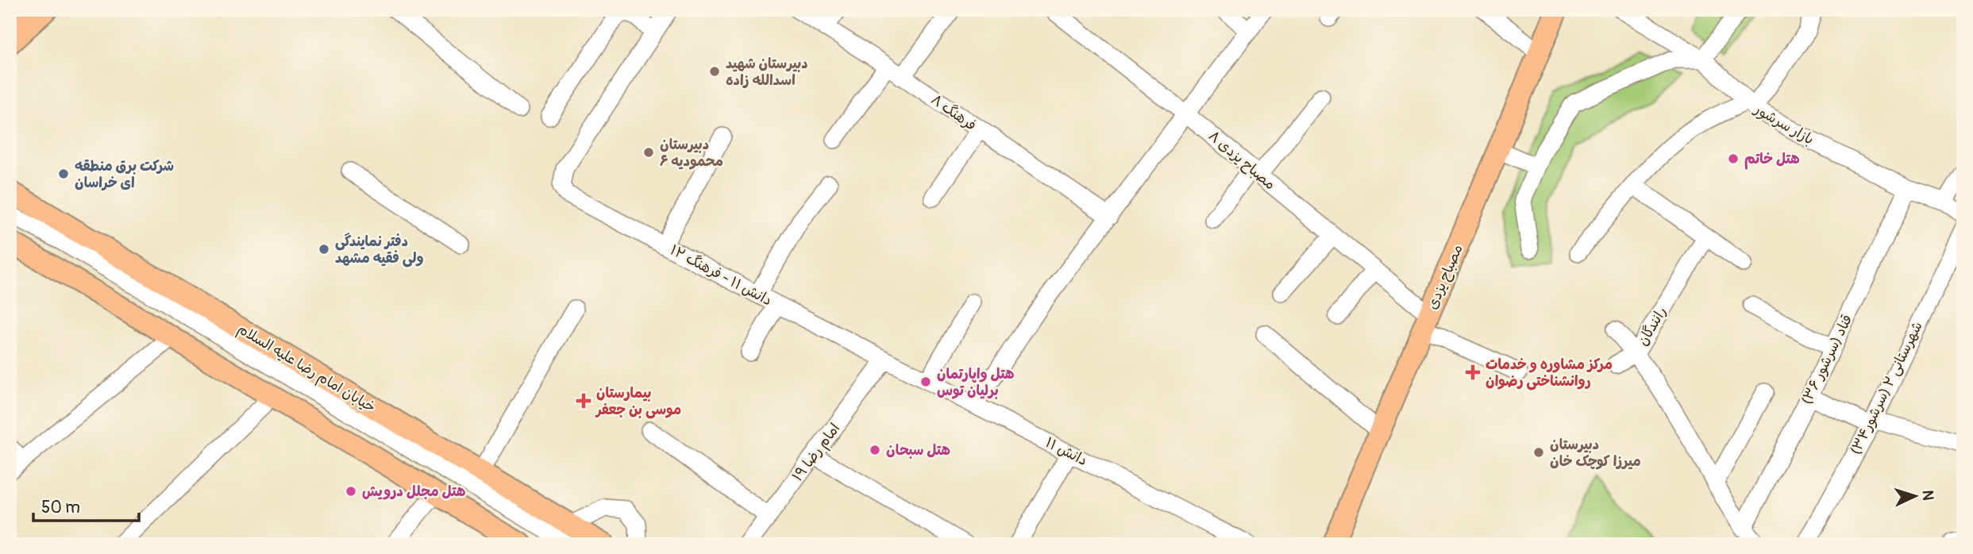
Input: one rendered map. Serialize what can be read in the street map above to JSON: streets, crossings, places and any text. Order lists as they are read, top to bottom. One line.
{"streets":{"main road":["مصباح یزدی","خیابان امام رضا علیه السلام"],"street":["فرهنگ ۸","بازار سرشور","مصباح یزدی ۸","دانش ۱۱ - فرهنگ ۱۲","رانندگان","قناد (سرشور ۳۶)","شهرستانی ۲ (سرشور۳۴)","دانش ۱۱","امام رضا ۱۹"]},"crossings":[["بازار سرشور","قناد (سرشور ۳۶)"],["مصباح یزدی ۸","مصباح یزدی"],["دانش ۱۱ - فرهنگ ۱۲","دانش ۱۱"],["دانش ۱۱ - فرهنگ ۱۲","امام رضا ۱۹"],["رانندگان","قناد (سرشور ۳۶)"],["دانش ۱۱","امام رضا ۱۹"]],"places":{"other":["دبیرستان شهید اسدالله زاده","دبیرستان محمودیه ۶","هتل خاتم","شرکت برق منطقه ای خراسان","دفتر نمایندگی ولی فقیه مشهد","هتل واپارتمان برلیان توس","هتل سبحان","دبیرستان میرزا کوچک خان","هتل مجلل درویش"],"health":["مرکز مشاوره و خدمات روانشناختی رضوان","بیمارستان موسی بن جعفر"]},"scale_bar":"50 m","north":"right"}
